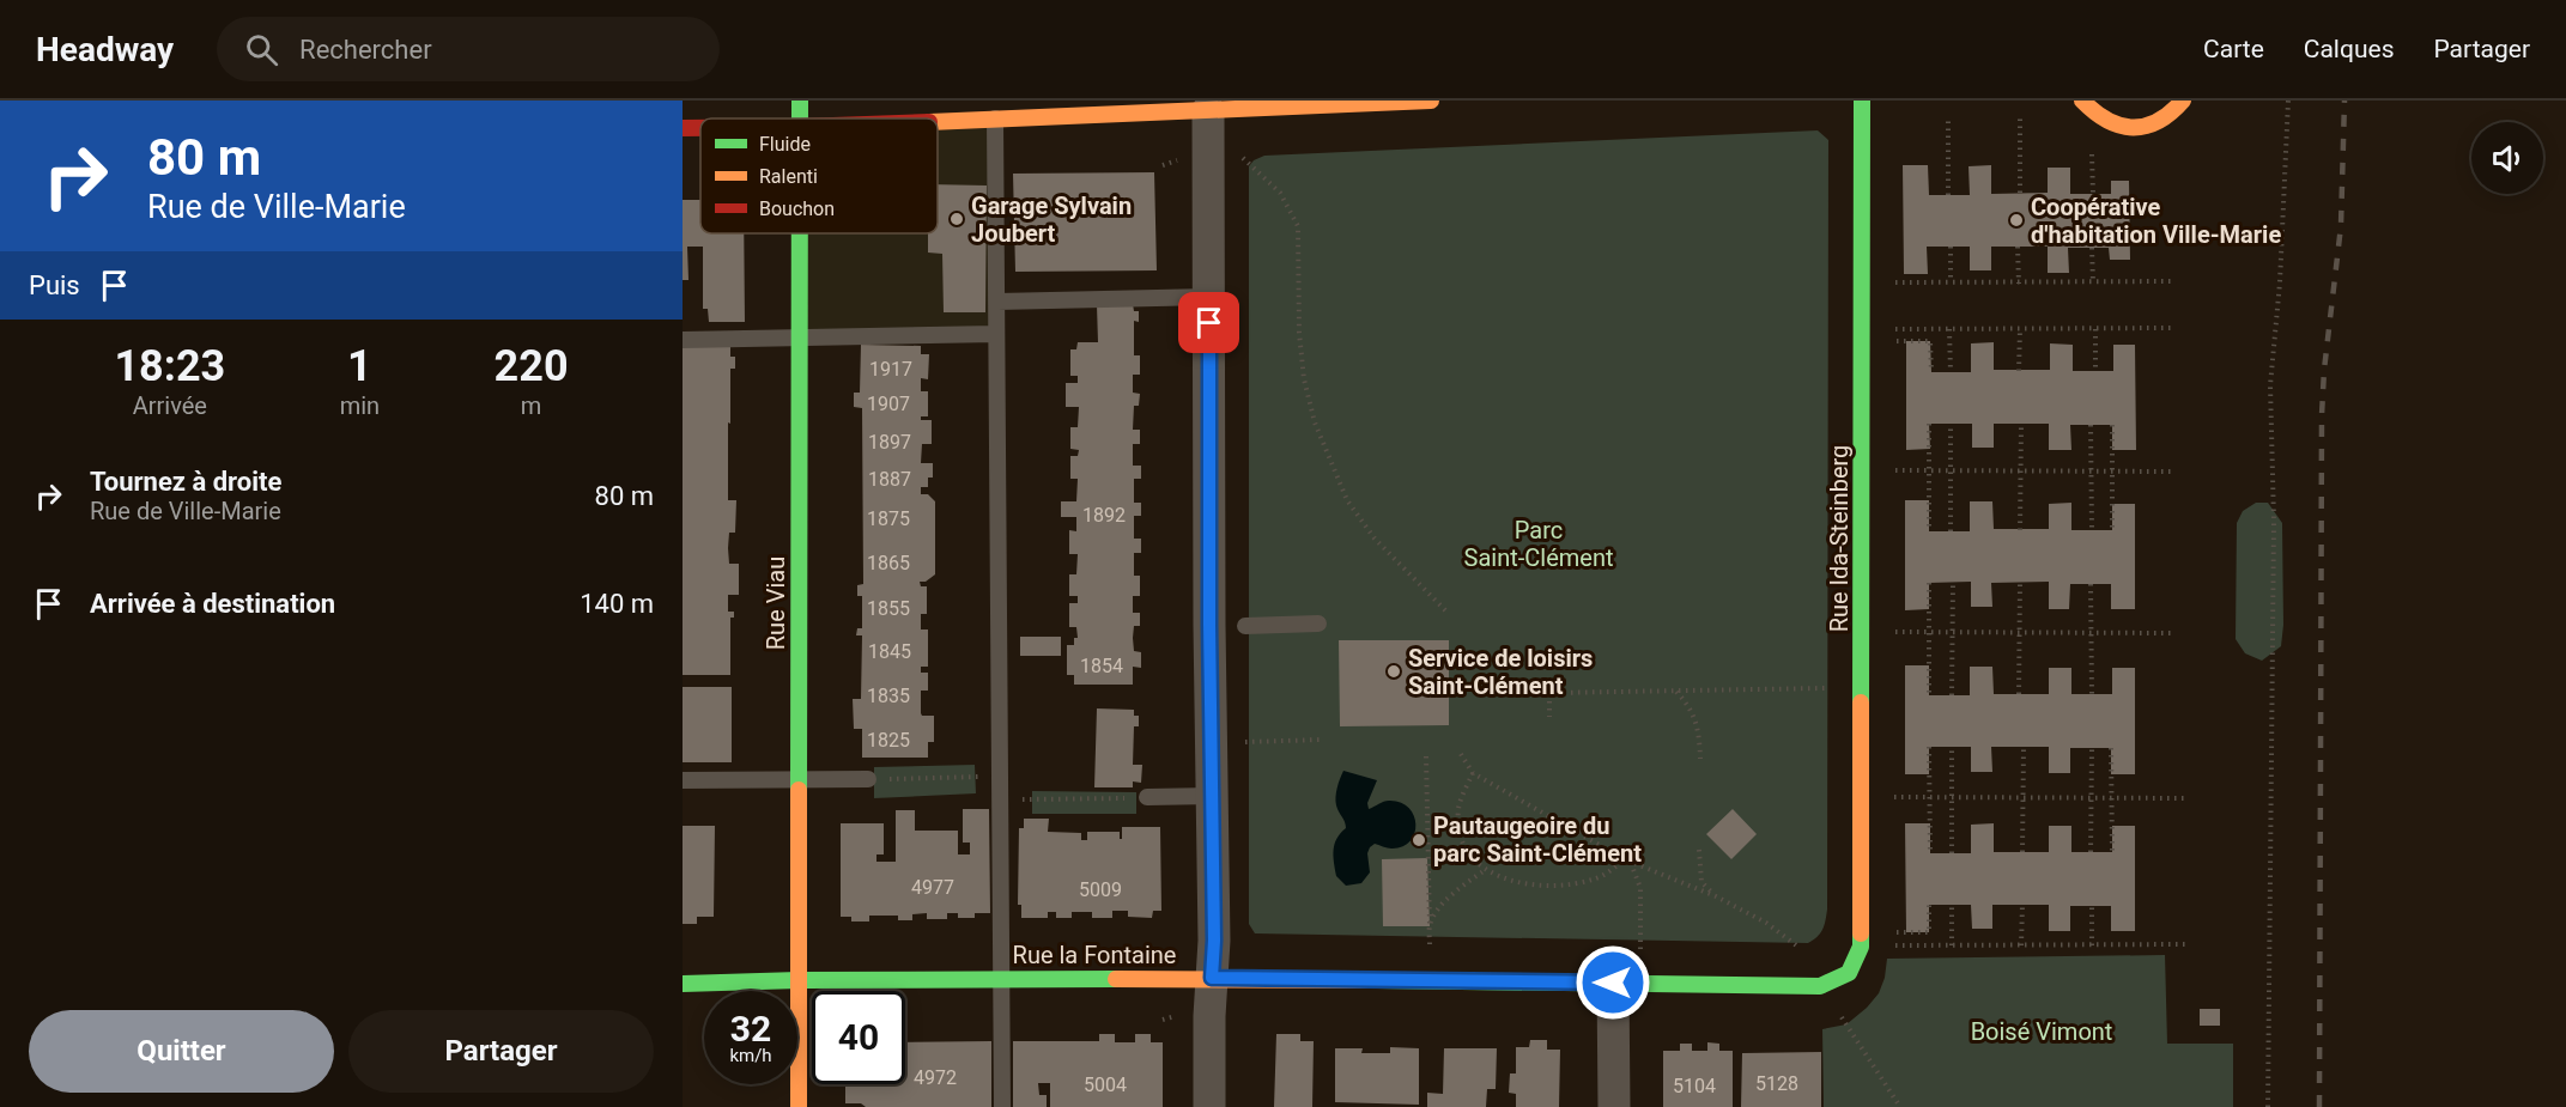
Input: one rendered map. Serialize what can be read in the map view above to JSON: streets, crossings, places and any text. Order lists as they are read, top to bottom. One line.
{"streets":{"street":["Rue Ida-Steinberg","Rue Viau","Rue la Fontaine"]},"crossings":[["Rue Ida-Steinberg","Rue la Fontaine"],["Rue Viau","Rue la Fontaine"]],"parks":["Parc Saint-Clément","Boisé Vimont"],"places":["Garage Sylvain Joubert","Coopérative d'habitation Ville-Marie","Service de loisirs Saint-Clément","Pautaugeoire du parc Saint-Clément"],"house_numbers":["1917","1907","1897","1887","1892","1875","1865","1855","1845","1854","1835","1825","4977","5009","4972","5128","5004","5104"],"legend":["Fluide","Ralenti","Bouchon"],"page":{"header":"Headway","search":"Rechercher","nav":["Carte","Calques","Partager"],"turn":["80 m","Rue de Ville-Marie"],"then":"Puis","eta":["18:23","Arrivée","1","min","220","m"],"list":[{"name":"Tournez à droite","note":"Rue de Ville-Marie","value":"80 m"},{"name":"Arrivée à destination","value":"140 m"}],"speed":"32 km/h","limit":"40","buttons":["Quitter","Partager"]}}
